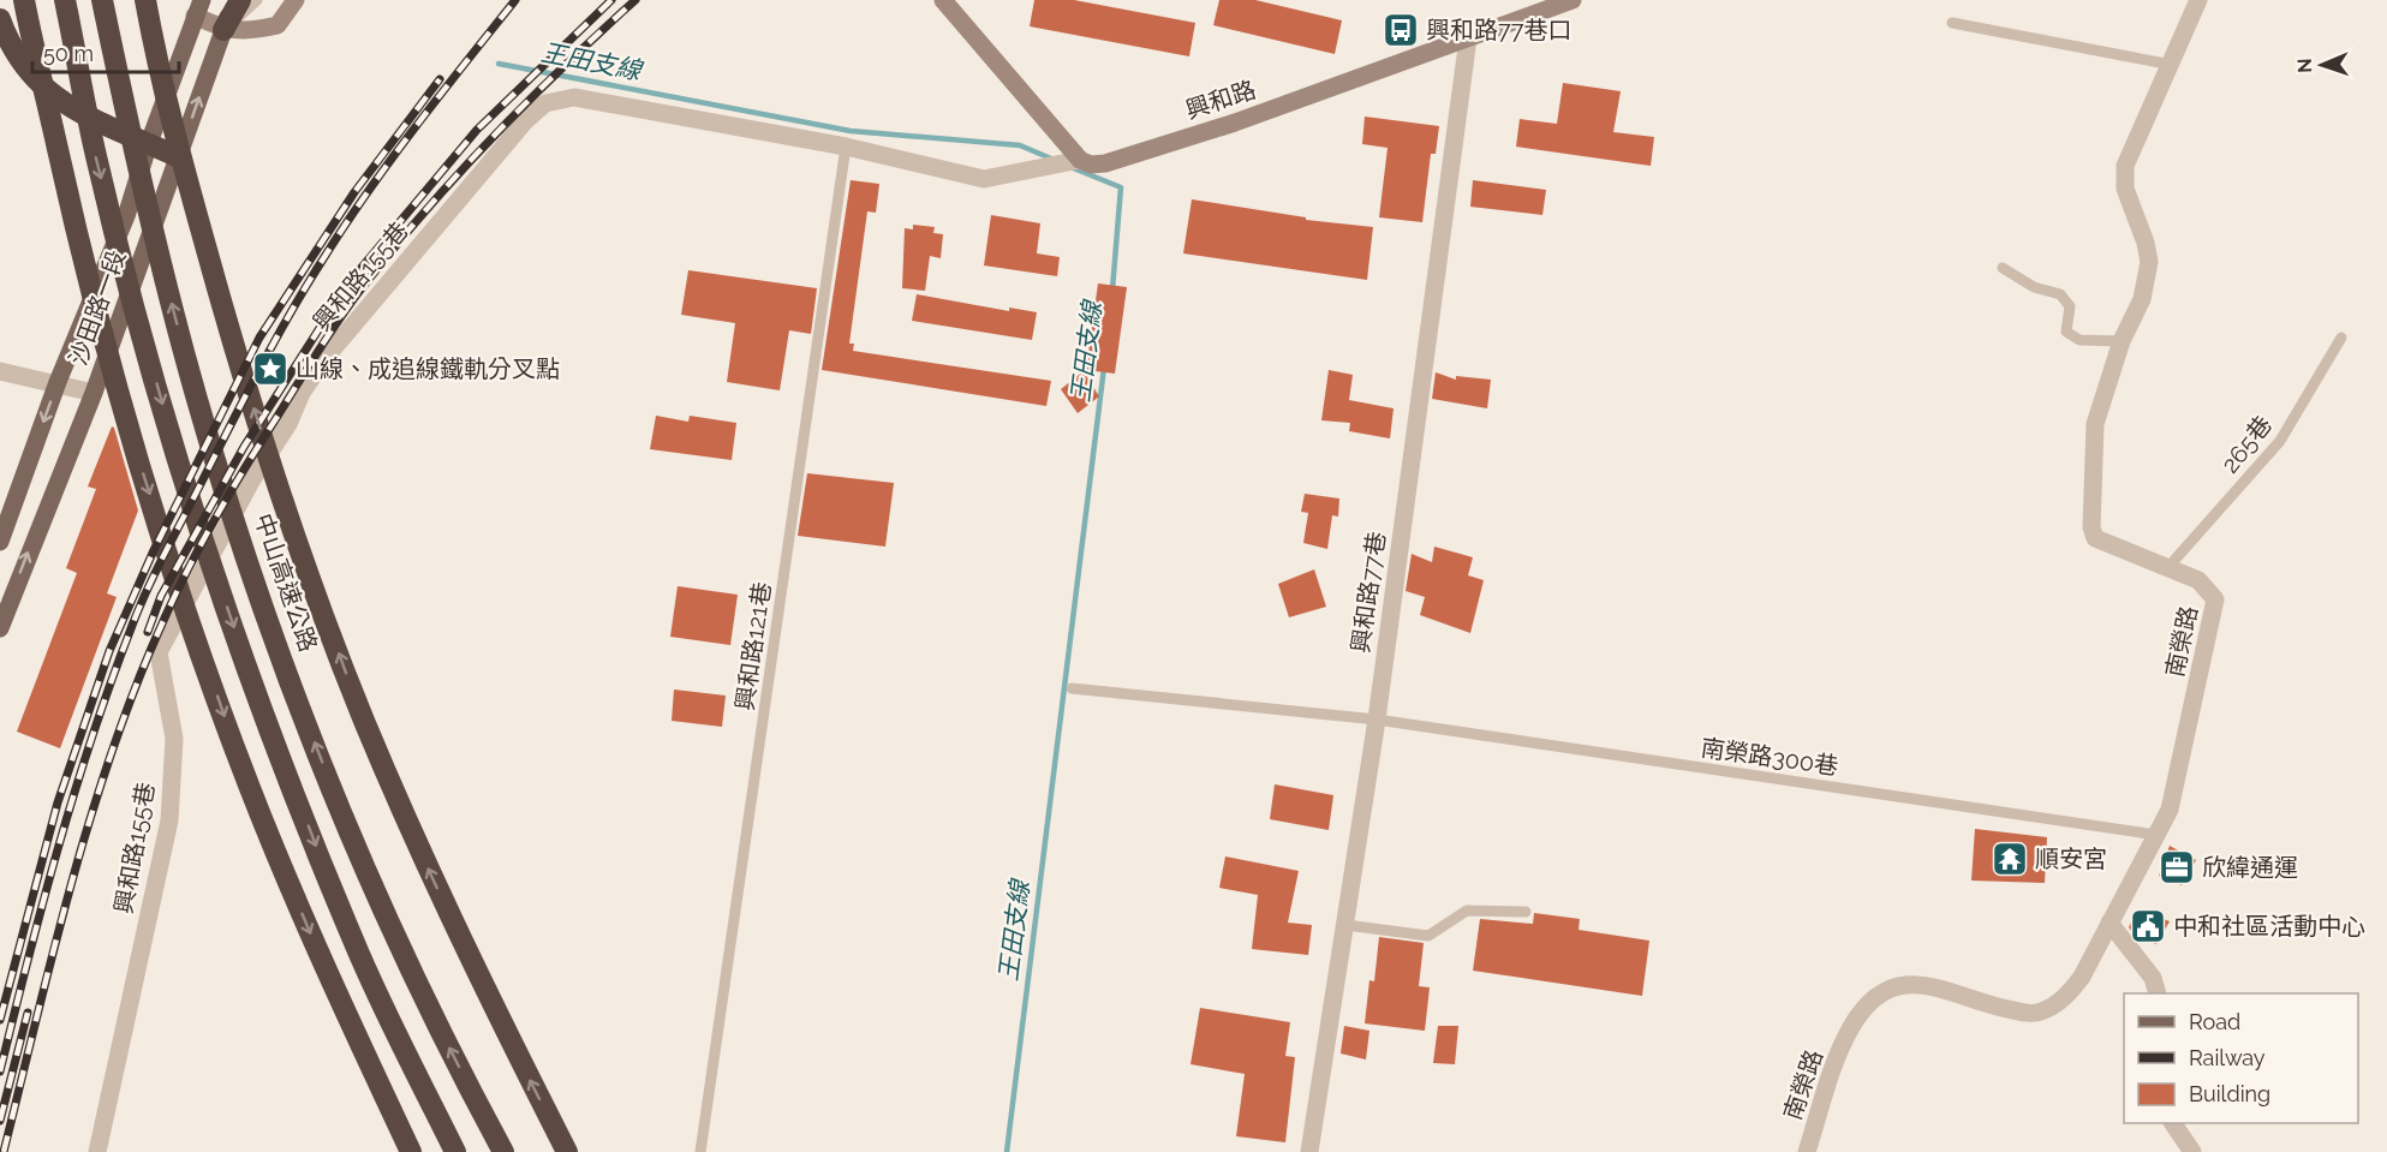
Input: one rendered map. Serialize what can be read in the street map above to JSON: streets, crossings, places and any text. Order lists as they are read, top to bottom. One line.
{"streets":{"highway":["中山高速公路"],"main road":["沙田路一段"],"street":["興和路","興和路155巷","興和路77巷","南榮路"],"lane":["265巷","興和路121巷","南榮路300巷"]},"crossings":[["興和路","興和路155巷"],["興和路","興和路77巷"],["興和路155巷","興和路121巷"],["265巷","南榮路"],["興和路77巷","南榮路300巷"],["南榮路","南榮路300巷"]],"water":["王田支線"],"places":{"bus stop":["興和路77巷口"],"place":["山線、成追線鐵軌分叉點"],"temple":["順安宮"],"office":["欣緯通運"],"public building":["中和社區活動中心"]},"legend":["Road","Railway","Building"],"scale_bar":"50 m","north":"left"}
